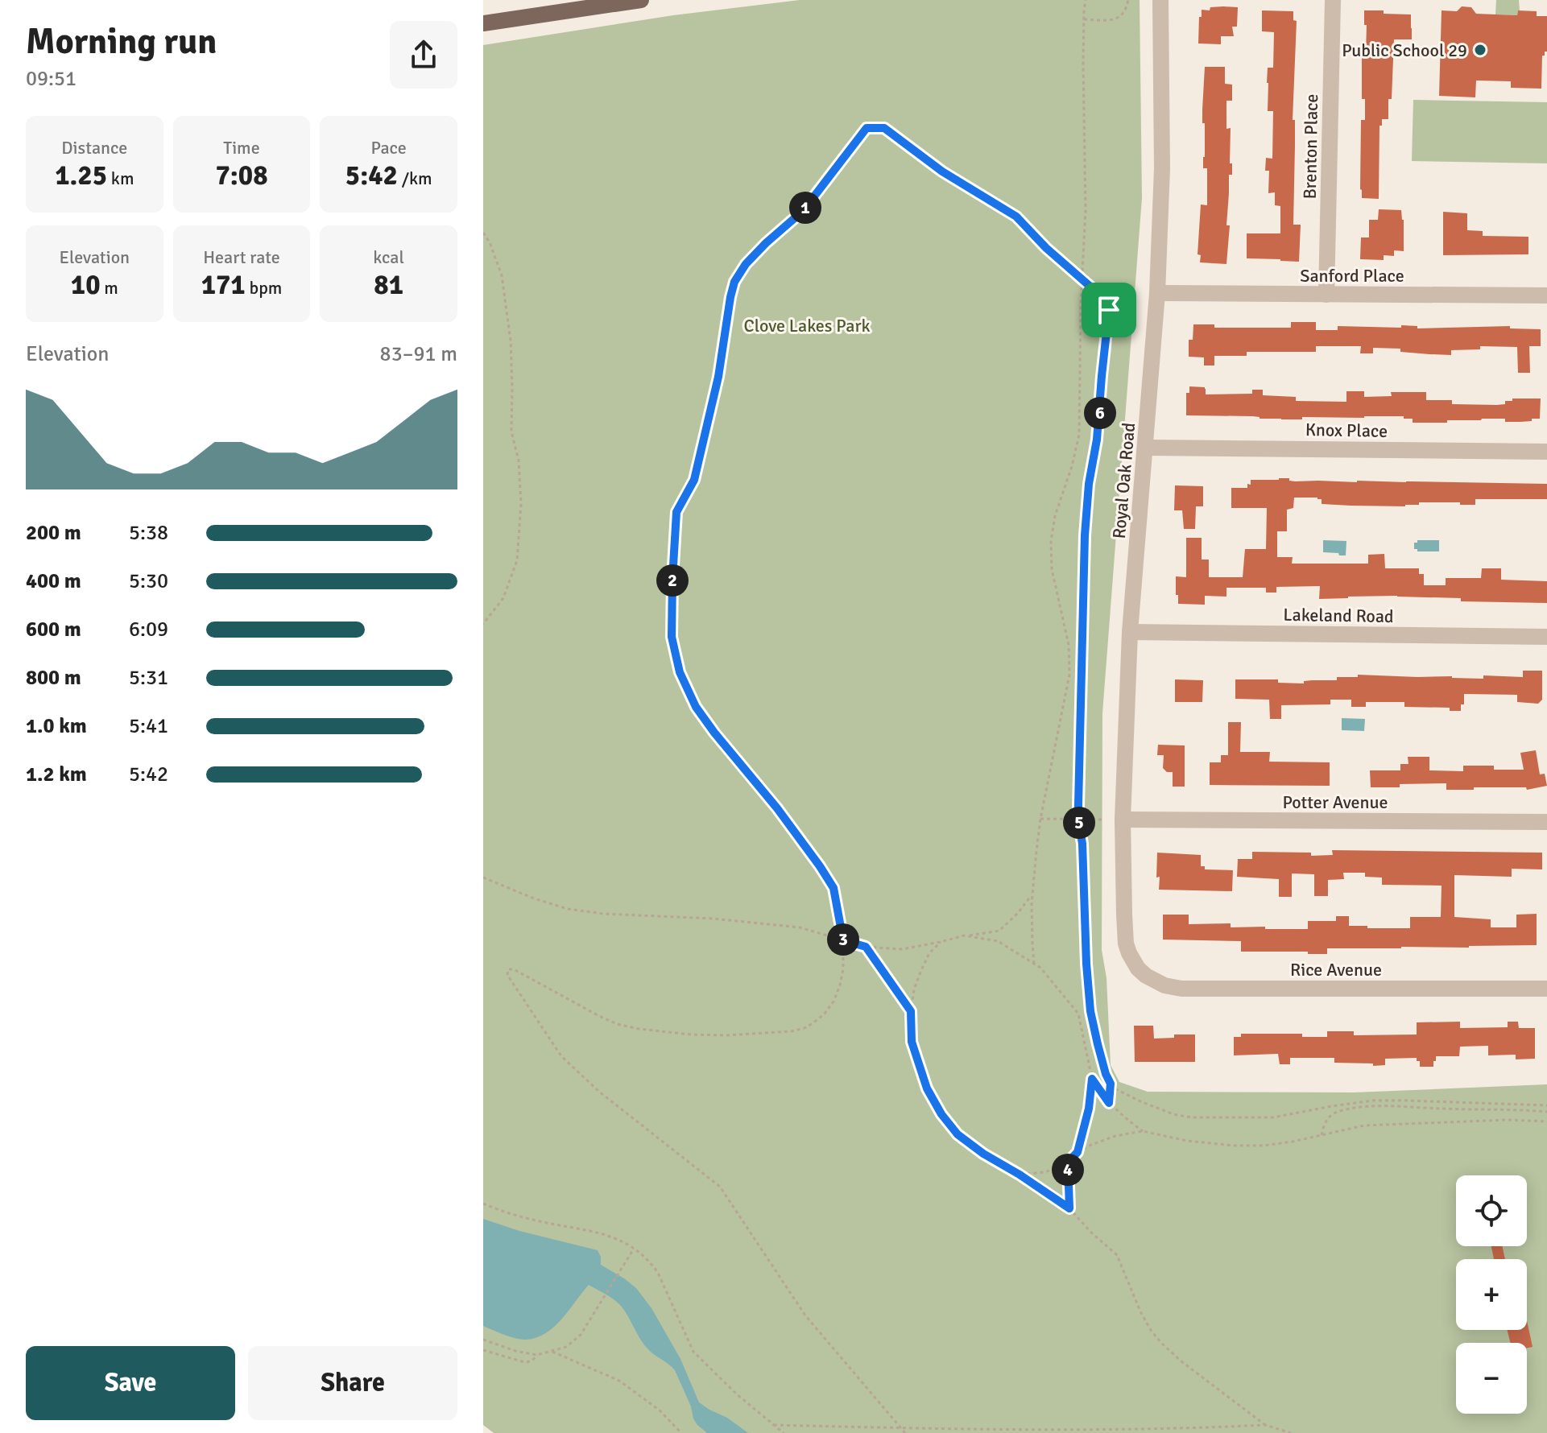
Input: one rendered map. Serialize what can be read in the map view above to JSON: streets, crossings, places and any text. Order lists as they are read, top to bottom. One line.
{"streets":{"street":["Brenton Place","Sanford Place","Knox Place","Royal Oak Road","Lakeland Road","Potter Avenue","Rice Avenue"]},"crossings":[["Brenton Place","Sanford Place"],["Sanford Place","Royal Oak Road"],["Knox Place","Royal Oak Road"],["Royal Oak Road","Lakeland Road"],["Royal Oak Road","Potter Avenue"],["Royal Oak Road","Rice Avenue"]],"parks":["Clove Lakes Park"],"places":["Public School 29"],"page":{"heading":["Morning run","09:51"],"stats":[["Distance","1.25 km"],["Time","7:08"],["Pace","5:42 /km"],["Elevation","10 m"],["Heart rate","171 bpm"],["kcal","81"]],"pins":["1","6","2","5","3","4"],"chart":["Elevation","83–91 m"],"list":[{"name":"200 m","note":"5:38"},{"name":"400 m","note":"5:30"},{"name":"600 m","note":"6:09"},{"name":"800 m","note":"5:31"},{"name":"1.0 km","note":"5:41"},{"name":"1.2 km","note":"5:42"}],"map_buttons":["+","−"],"buttons":["Save","Share"]}}
